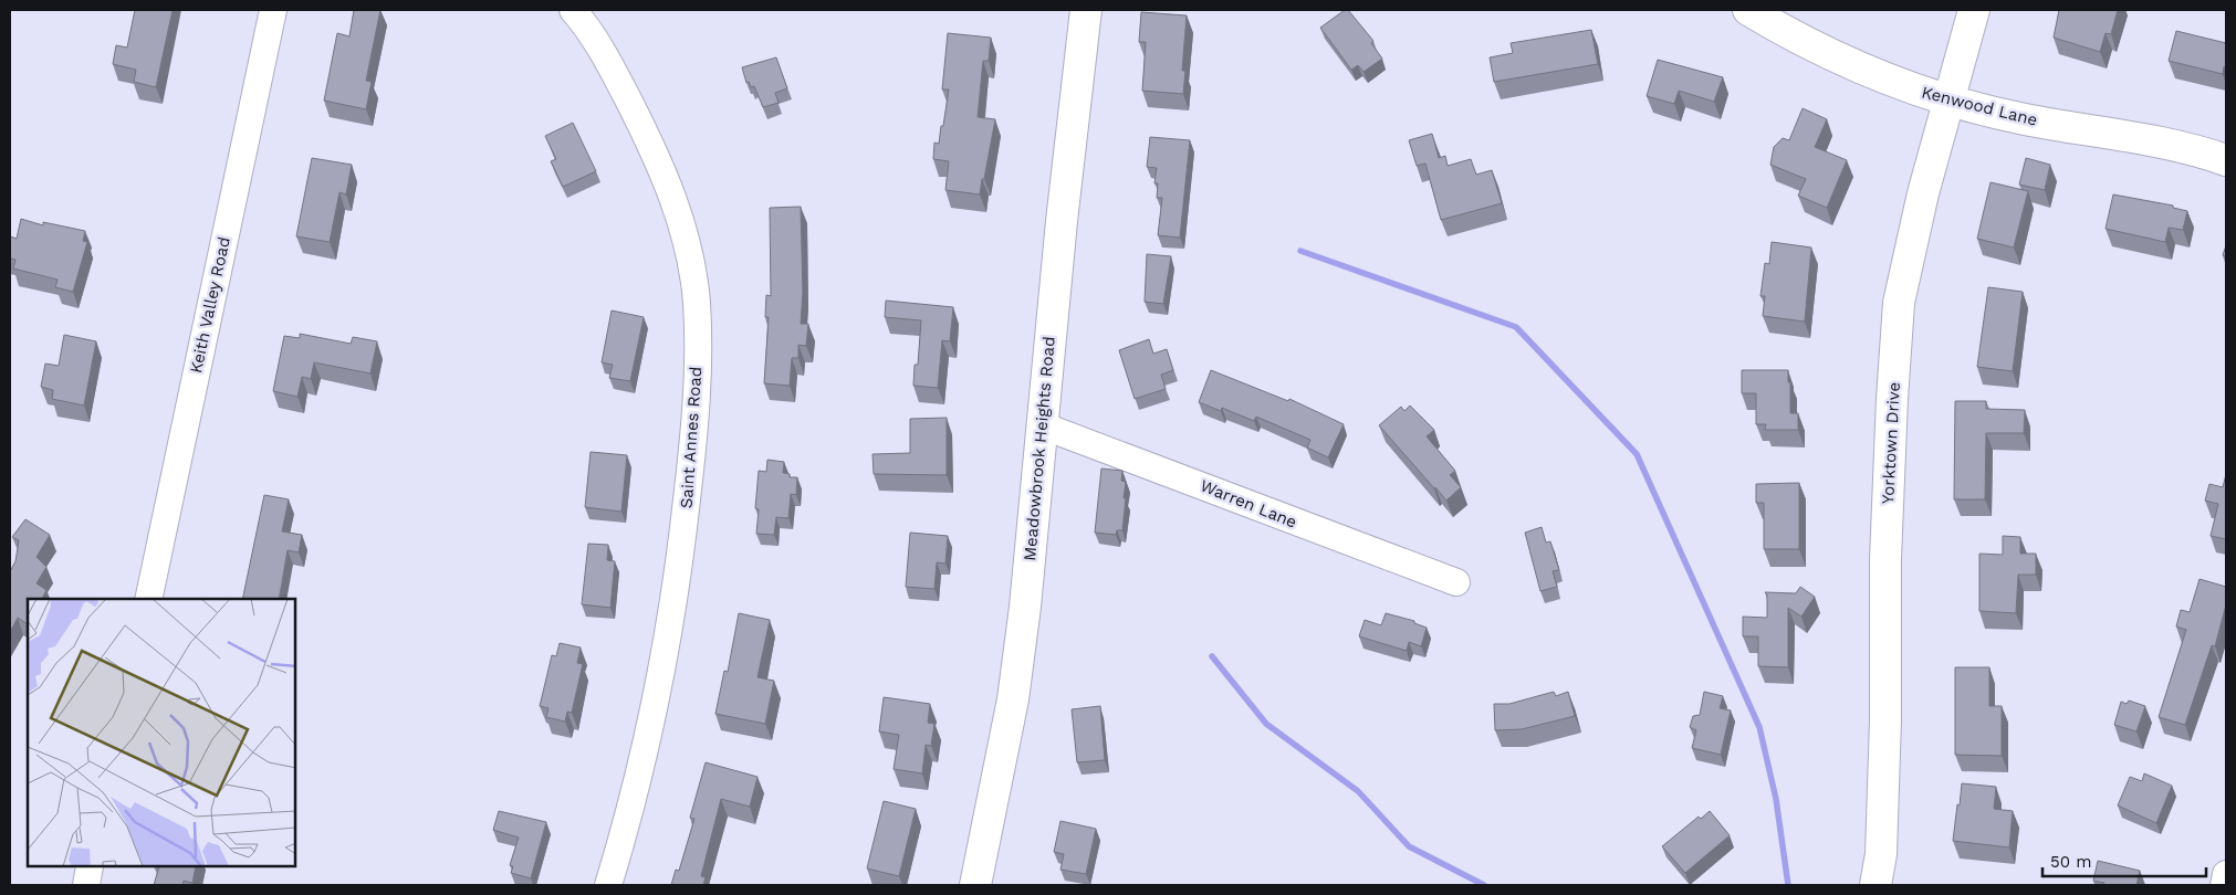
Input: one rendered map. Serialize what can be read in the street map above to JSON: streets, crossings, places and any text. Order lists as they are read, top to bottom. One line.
{"streets":{"street":["Kenwood Lane","Keith Valley Road","Saint Annes Road","Yorktown Drive","Meadowbrook Heights Road","Warren Lane"]},"crossings":[["Kenwood Lane","Yorktown Drive"],["Meadowbrook Heights Road","Warren Lane"]],"scale_bar":"50 m"}
